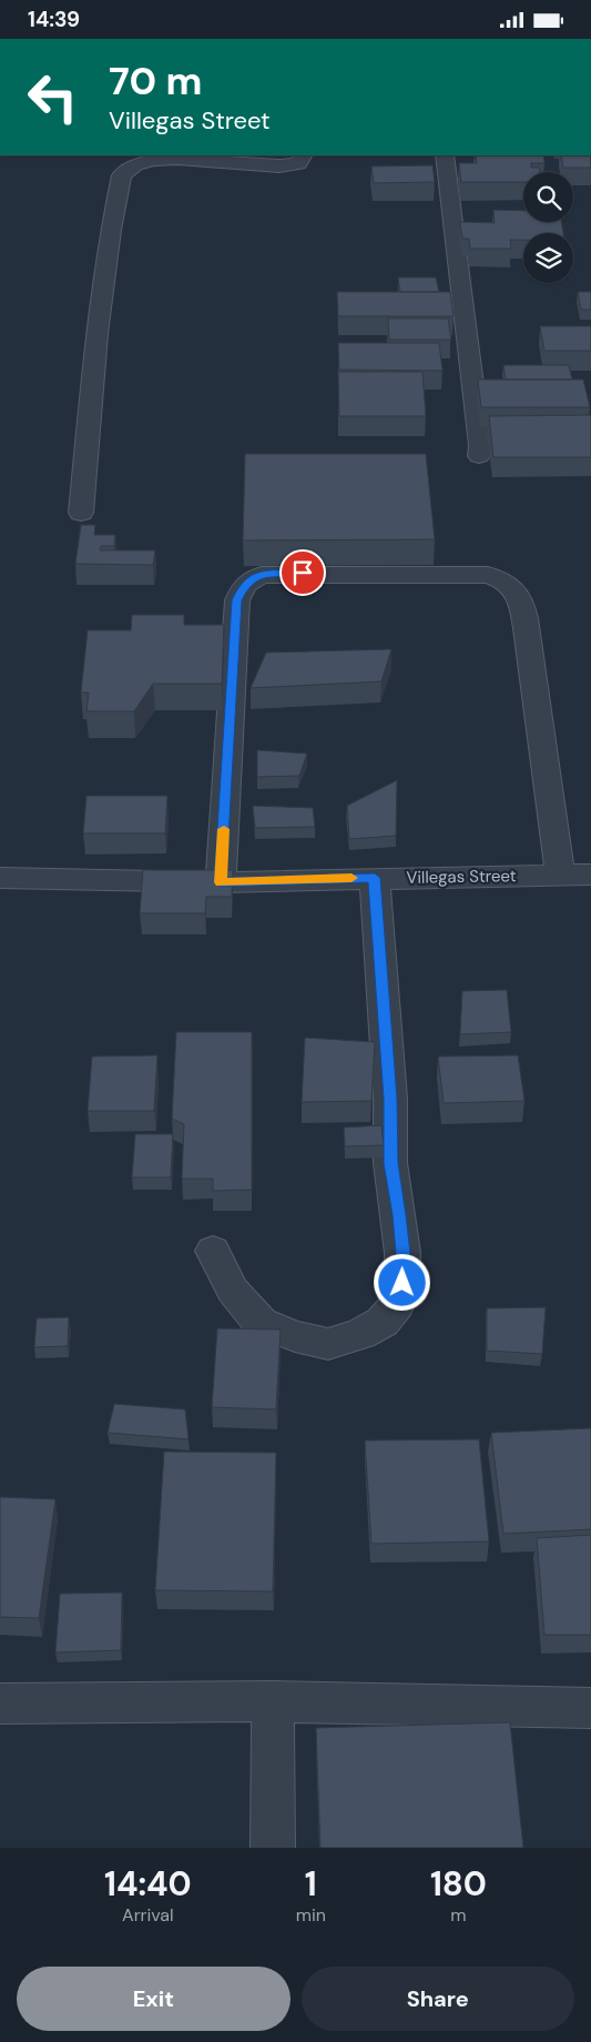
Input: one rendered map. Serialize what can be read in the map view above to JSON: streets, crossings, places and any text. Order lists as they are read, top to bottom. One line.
{"streets":{"street":["Villegas Street"]},"page":{"status":"14:39","turn":["70 m","Villegas Street"],"eta":["14:40","Arrival","1","min","180","m"],"buttons":["Exit","Share"]}}
